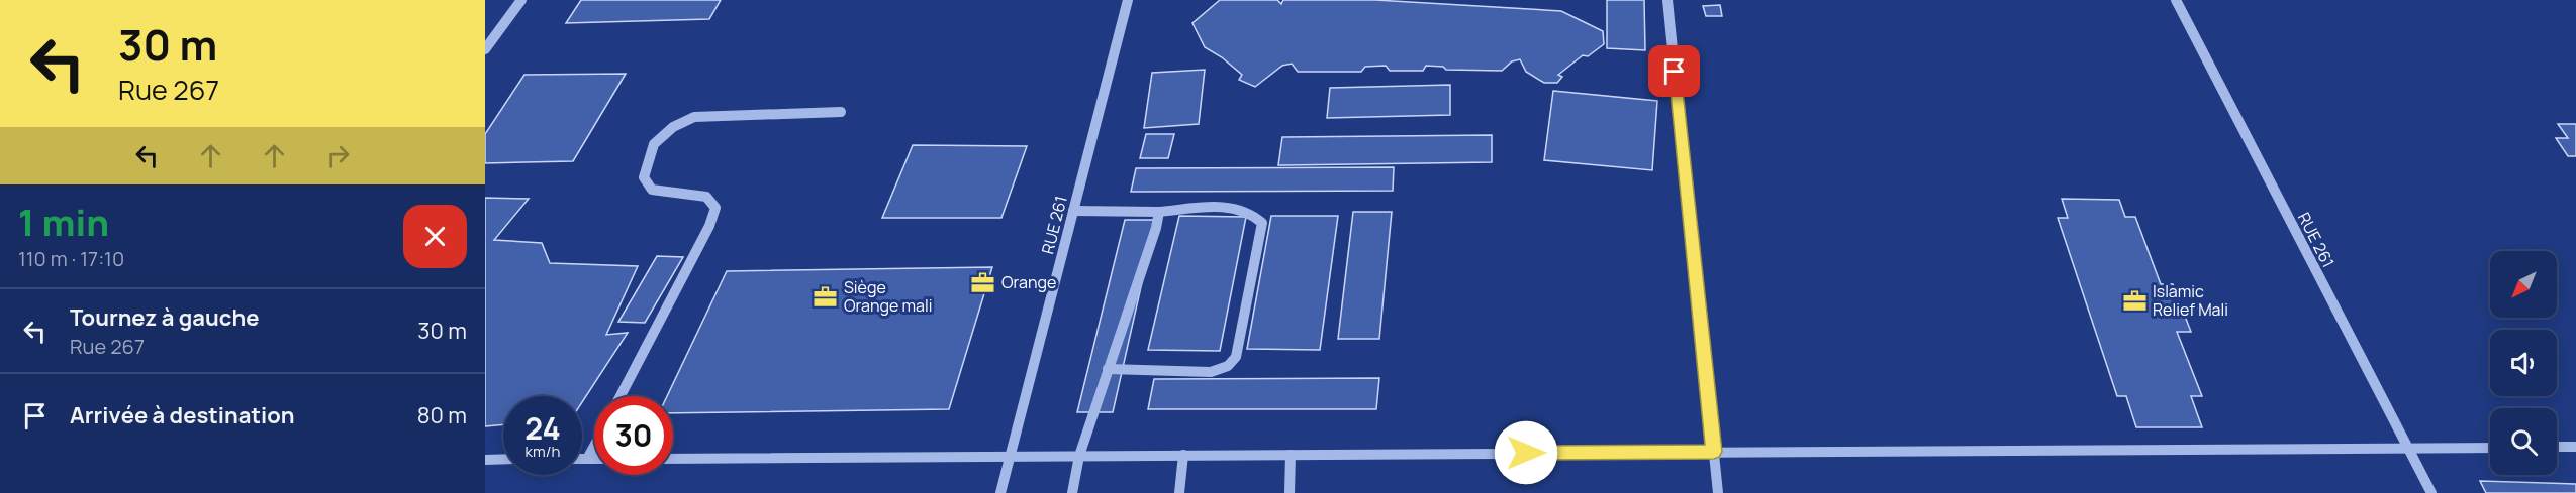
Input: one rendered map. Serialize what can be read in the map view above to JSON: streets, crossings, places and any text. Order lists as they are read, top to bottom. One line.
{"streets":{"street":["RUE 261"]},"places":{"office":["Orange","Siège Orange mali","Islamic Relief Mali"]},"north":"bottom left","page":{"turn":["30 m","Rue 267"],"heading":["1 min","110 m · 17:10"],"list":[{"name":"Tournez à gauche","note":"Rue 267","value":"30 m"},{"name":"Arrivée à destination","value":"80 m"}],"speed":"24 km/h","limit":"30"}}
